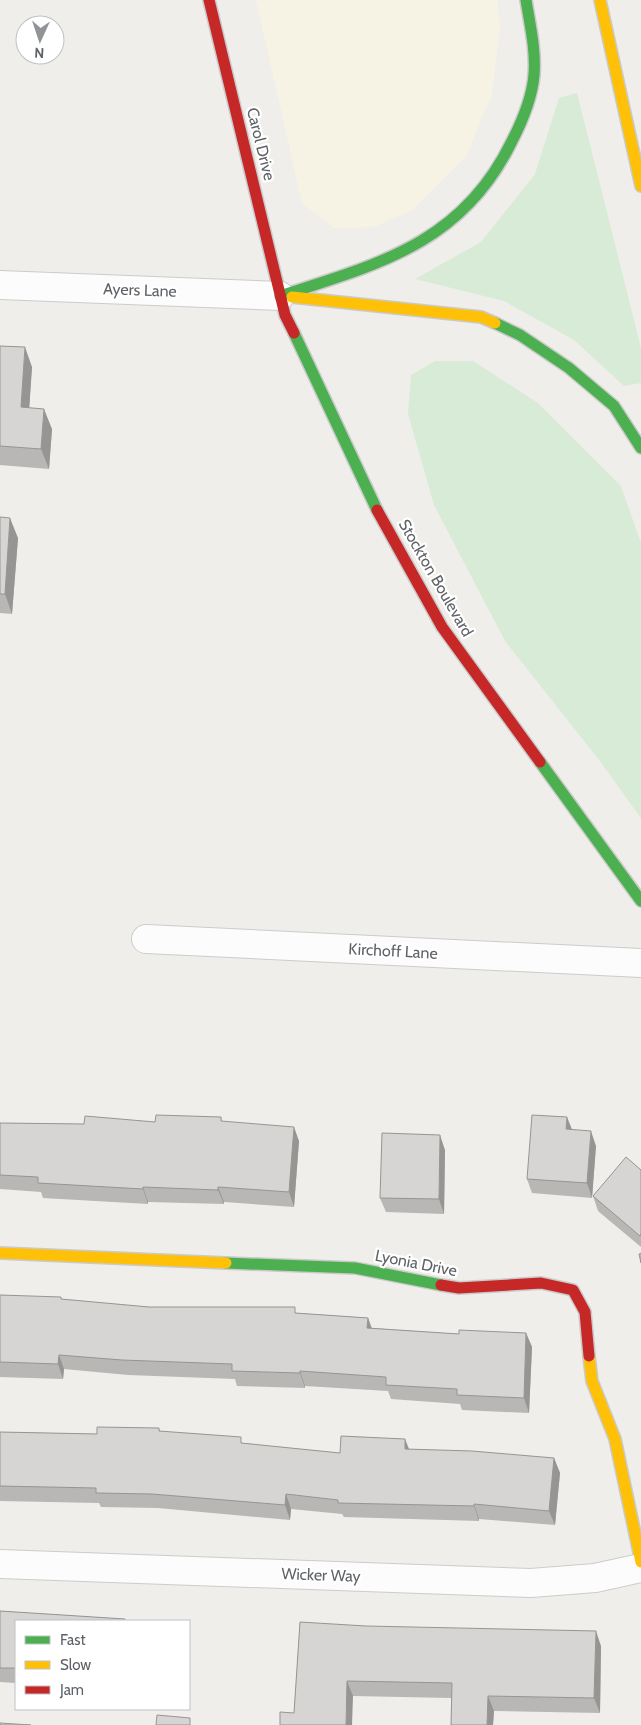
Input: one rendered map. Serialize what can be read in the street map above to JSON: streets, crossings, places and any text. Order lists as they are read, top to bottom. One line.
{"streets":{"main road":["Carol Drive","Stockton Boulevard","Lyonia Drive"],"street":["Ayers Lane","Kirchoff Lane","Wicker Way"]},"crossings":[["Carol Drive","Ayers Lane"],["Carol Drive","Stockton Boulevard"],["Ayers Lane","Stockton Boulevard"]],"legend":["Fast","Slow","Jam"],"north":"bottom"}
